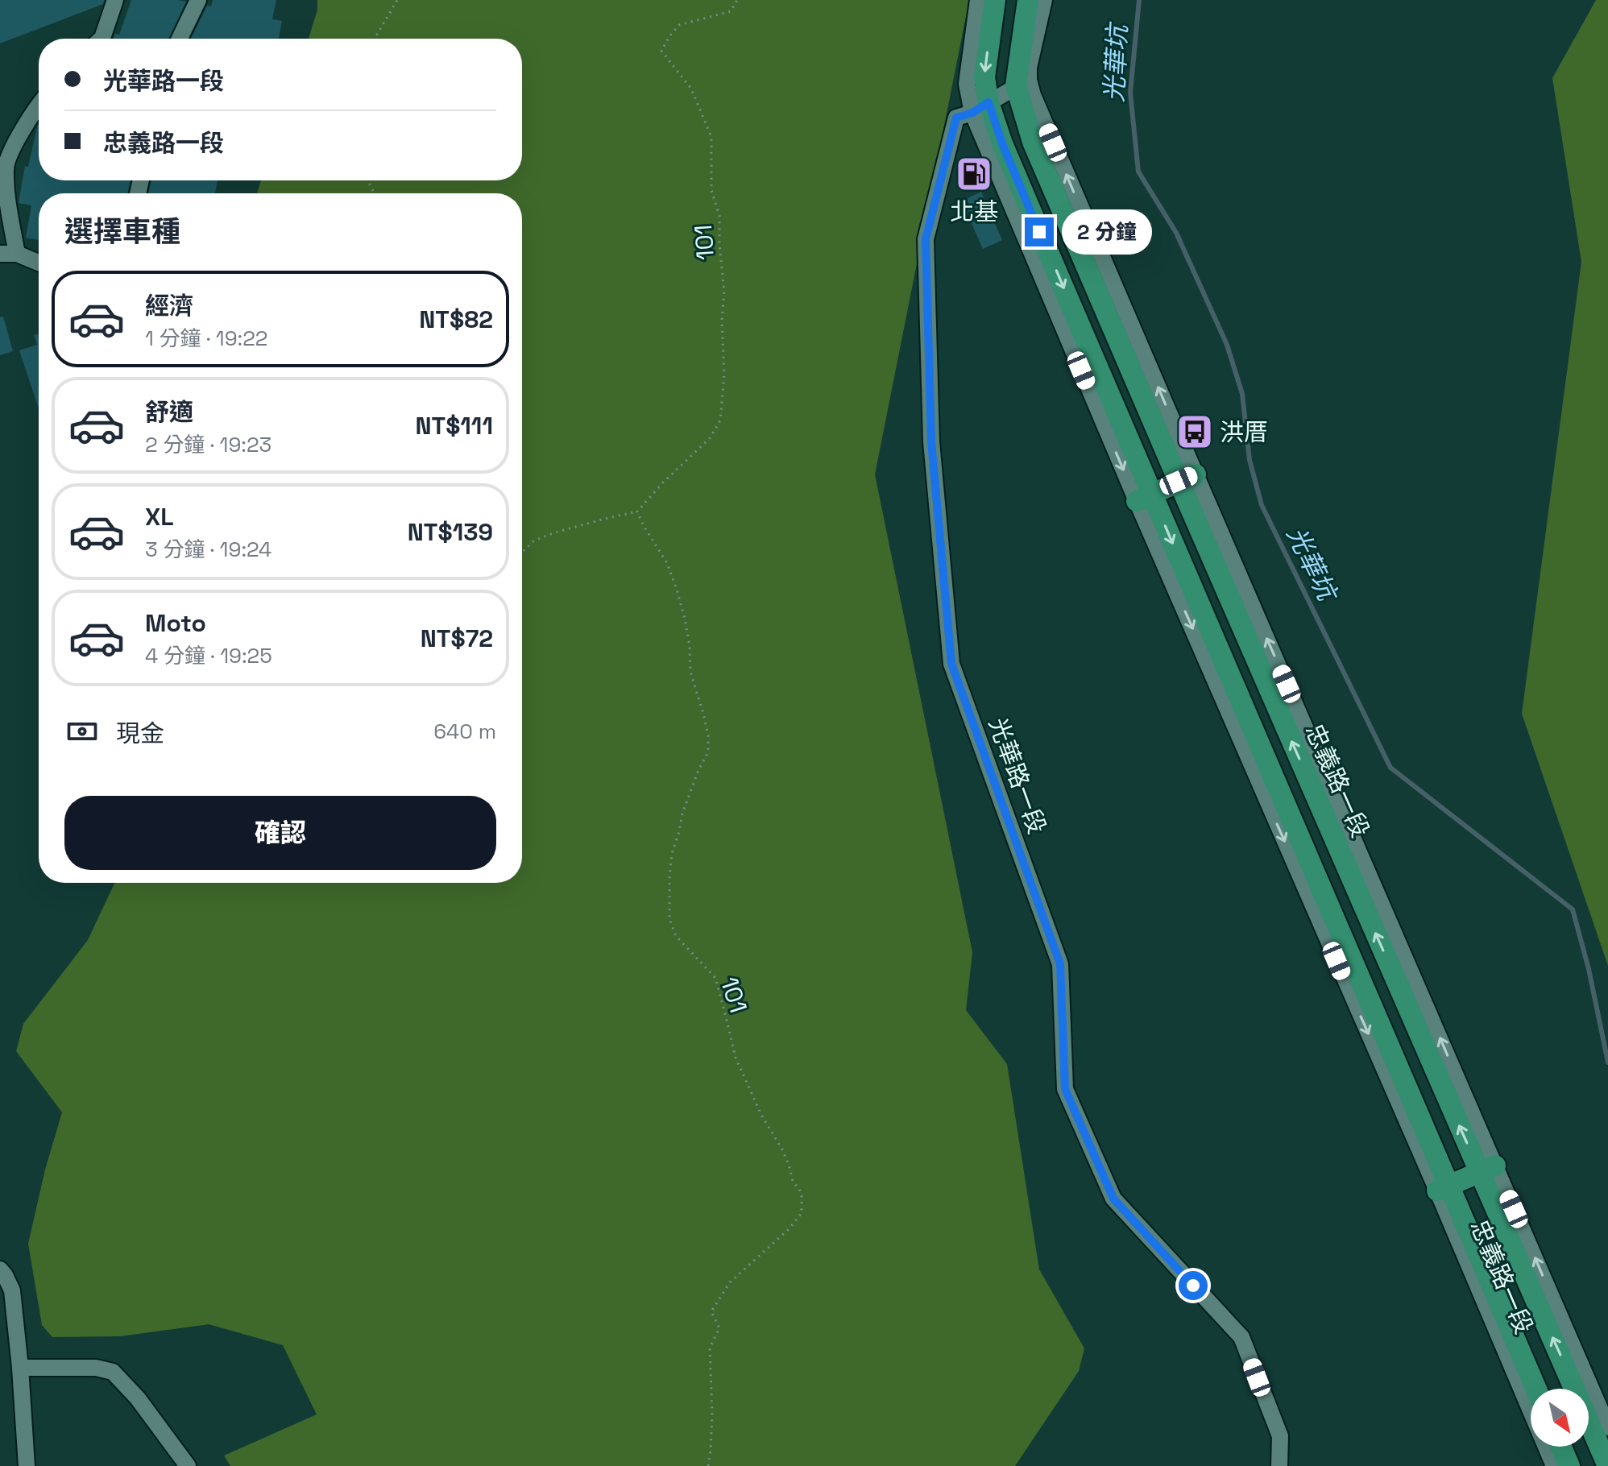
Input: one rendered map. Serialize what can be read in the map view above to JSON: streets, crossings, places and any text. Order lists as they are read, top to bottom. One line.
{"streets":{"main road":["忠義路一段"],"street":["光華路一段"],"path":["101"]},"crossings":[["光華路一段","忠義路一段"]],"water":["光華坑"],"places":{"fuel station":["北基"],"bus stop":["洪厝"]},"north":"bottom right","page":{"banner":["光華路一段","忠義路一段"],"heading":"選擇車種","bubble":"2 分鐘","list":[{"name":"經濟","note":"1 分鐘 · 19:22","value":"NT$82"},{"name":"舒適","note":"2 分鐘 · 19:23","value":"NT$111"},{"name":"XL","note":"3 分鐘 · 19:24","value":"NT$139"},{"name":"Moto","note":"4 分鐘 · 19:25","value":"NT$72"}],"pay":["現金","640 m"],"buttons":"確認"}}
